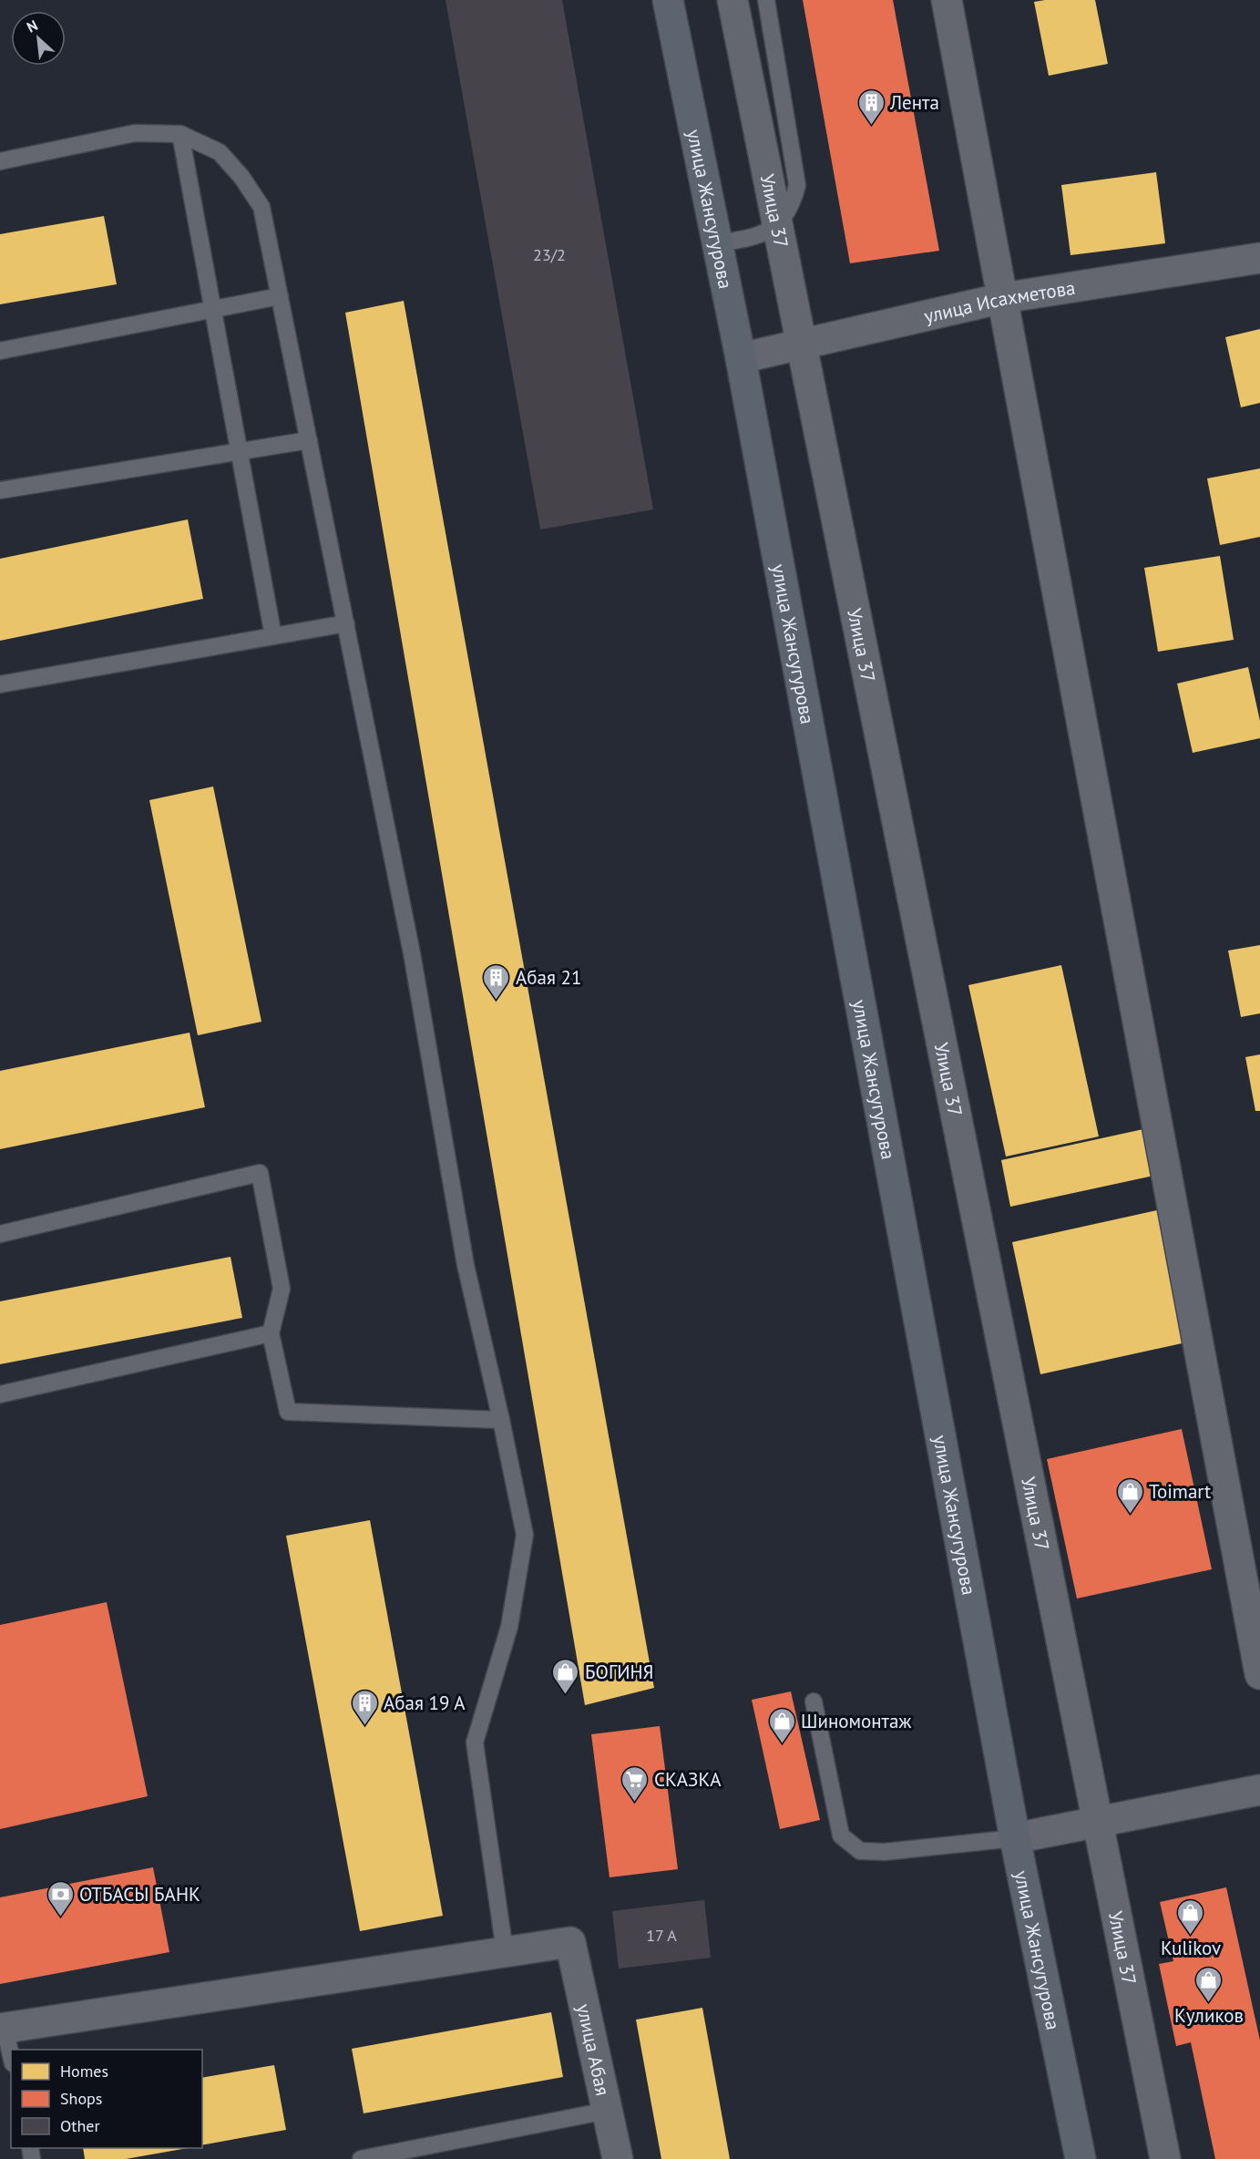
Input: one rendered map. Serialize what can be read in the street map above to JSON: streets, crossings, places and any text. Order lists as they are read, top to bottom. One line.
{"streets":{"main road":["улица Жансугурова"],"street":["Улица 37","улица Исахметова","улица Абая"]},"crossings":[["улица Жансугурова","улица Исахметова"]],"places":{"building":["Лента","Абая 21","Абая 19 А"],"shop":["Toimart","БОГИНЯ","Шиномонтаж","Kulikov","Куликов"],"supermarket":["СКАЗКА"],"bank":["ОТБАСЫ БАНК"]},"house_numbers":["23/2","17 А"],"legend":["Homes","Shops","Other"],"north":"top left"}
